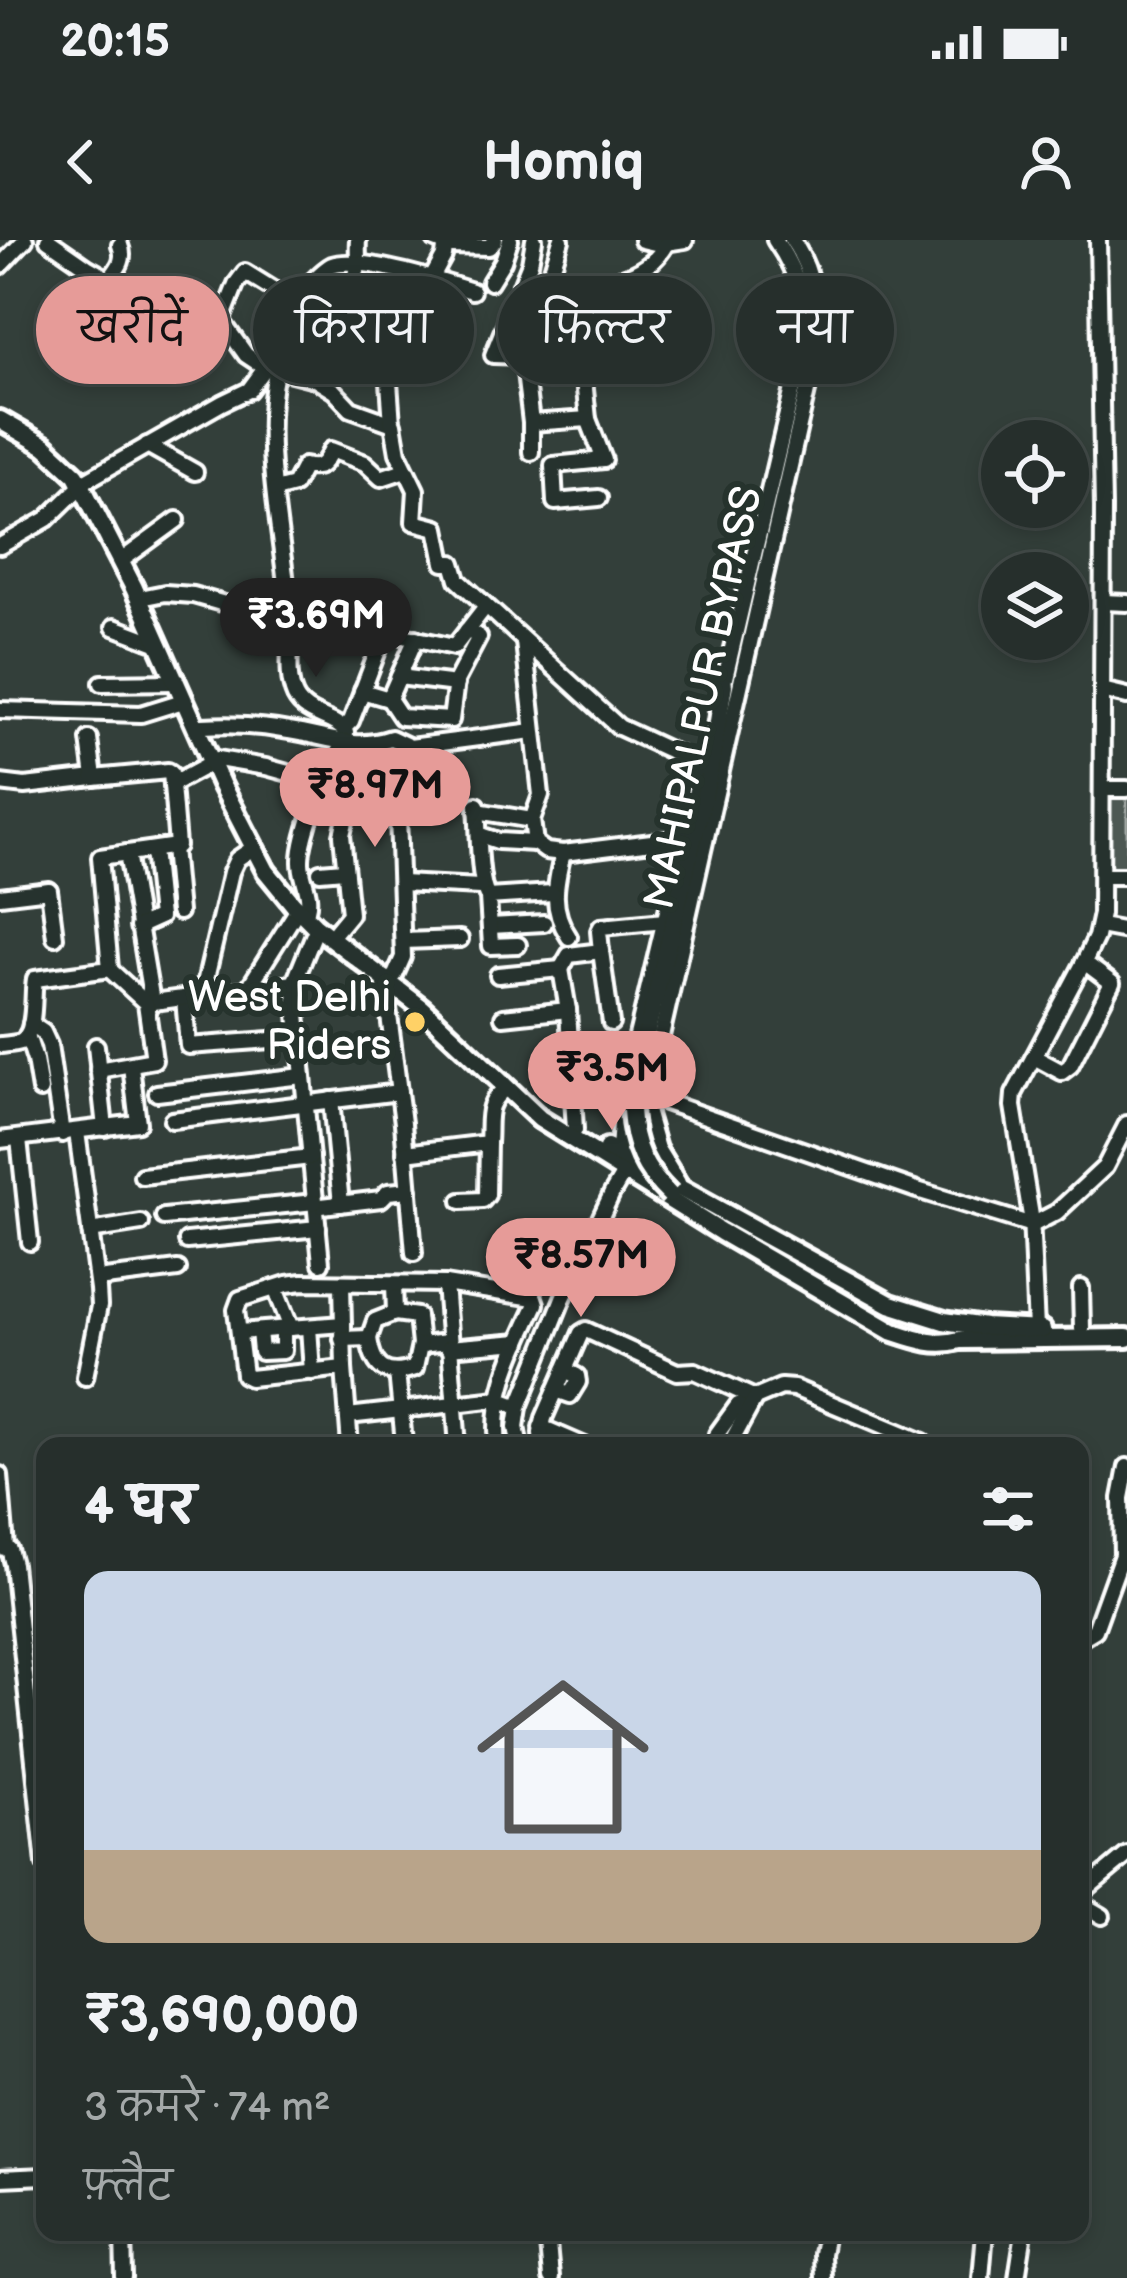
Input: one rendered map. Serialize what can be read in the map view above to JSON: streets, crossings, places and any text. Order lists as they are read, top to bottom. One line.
{"streets":{"street":["MAHIPALPUR BYPASS"]},"places":["West Delhi Riders"],"page":{"status":"20:15","header":"Homiq","chip":["खरीदें","किराया","फ़िल्टर","नया"],"price":["₹3.69M","₹8.97M","₹3.5M","₹8.57M"],"heading":"4 घर","list":[{"name":"₹3,690,000","note":"3 कमरे · 74 m² · फ़्लैट"}]}}
